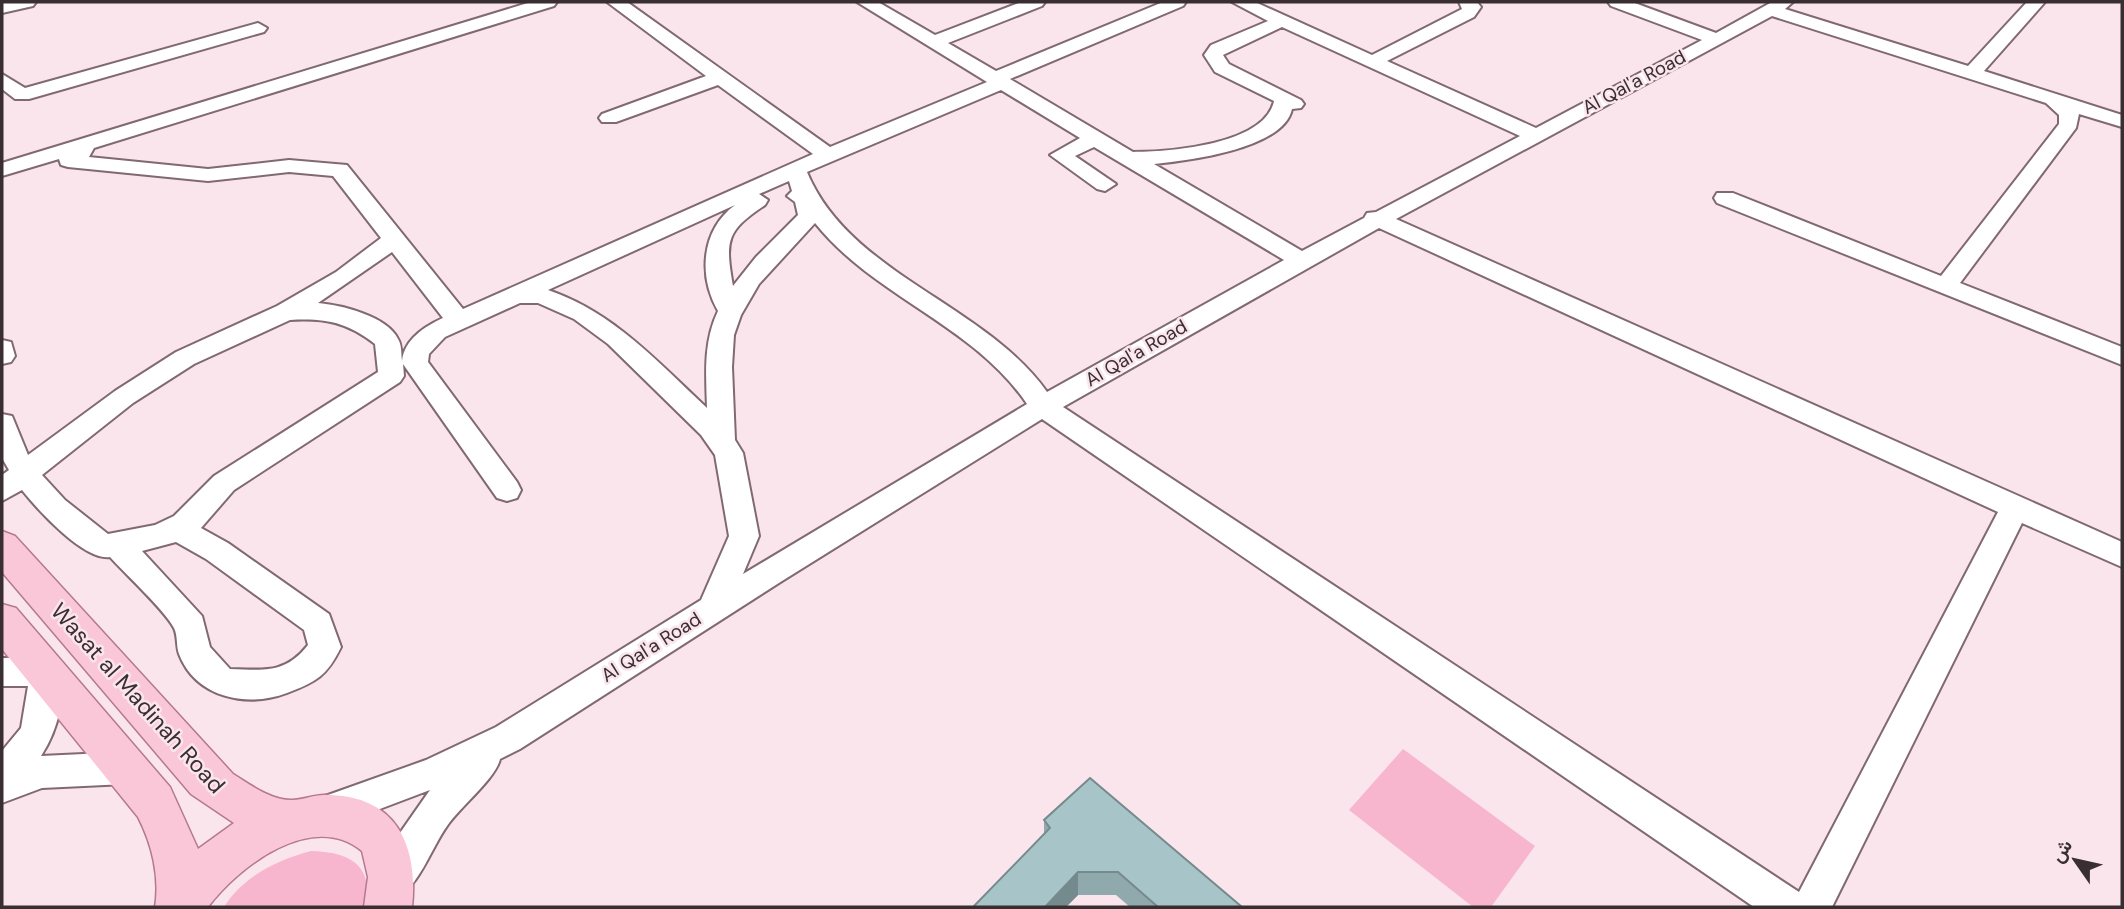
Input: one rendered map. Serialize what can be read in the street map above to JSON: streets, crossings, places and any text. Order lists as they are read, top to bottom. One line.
{"streets":{"main road":["Wasat al Madinah Road"],"street":["Al Qal'a Road"]},"crossings":[["Al Qal'a Road","Wasat al Madinah Road"]],"north":"top left"}
